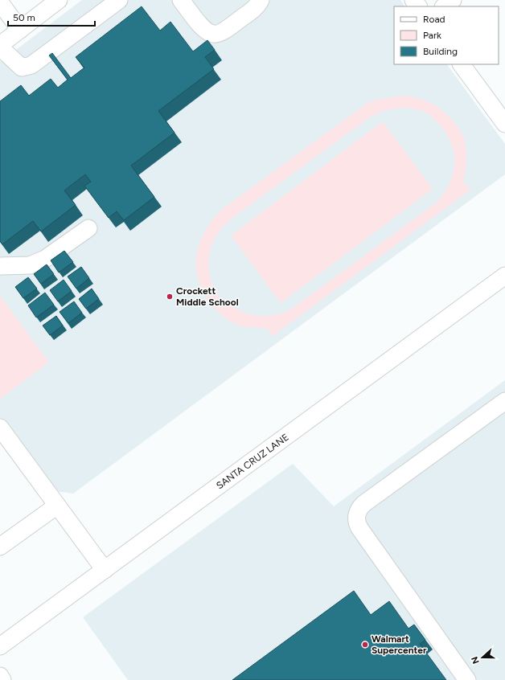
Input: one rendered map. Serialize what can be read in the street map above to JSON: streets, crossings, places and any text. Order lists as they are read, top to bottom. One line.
{"streets":{"street":["SANTA CRUZ LANE"]},"places":["Crockett Middle School","Walmart Supercenter"],"legend":["Road","Park","Building"],"scale_bar":"50 m","north":"left"}
